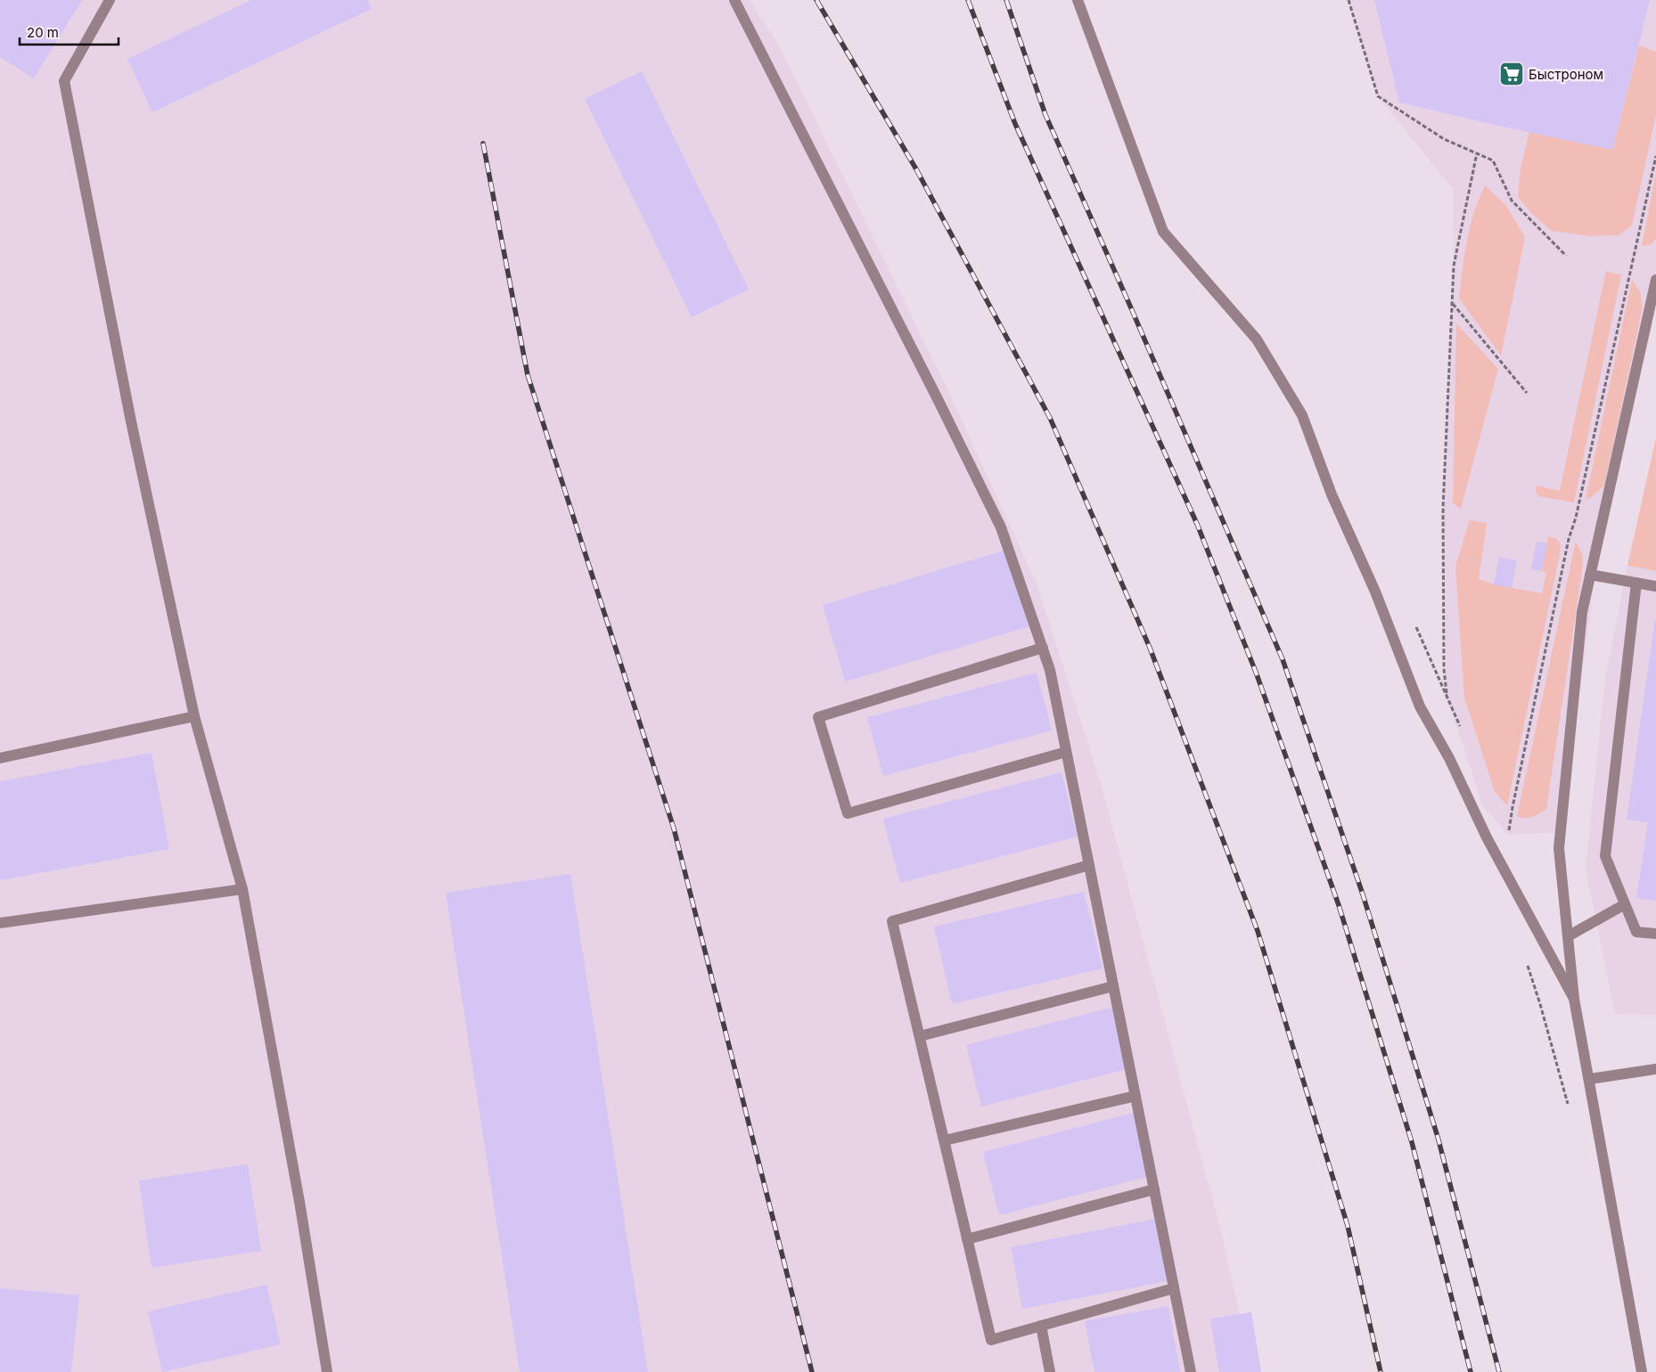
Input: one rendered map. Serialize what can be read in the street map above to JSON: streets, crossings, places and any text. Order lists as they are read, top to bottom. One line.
{"places":{"supermarket":["Быстроном"]},"scale_bar":"20 m"}
